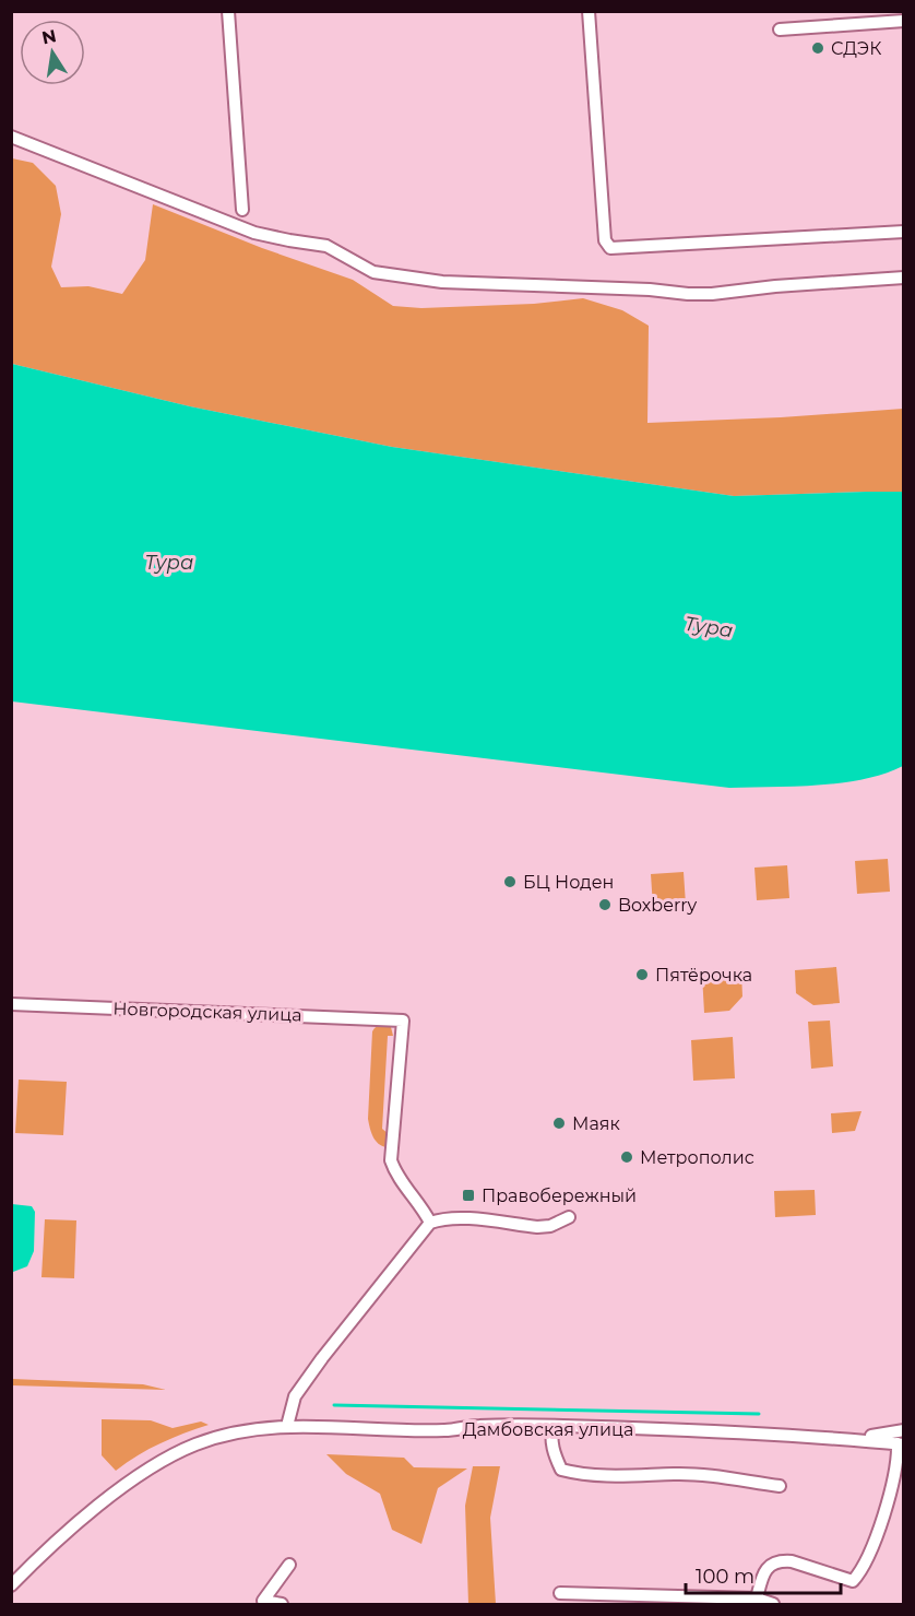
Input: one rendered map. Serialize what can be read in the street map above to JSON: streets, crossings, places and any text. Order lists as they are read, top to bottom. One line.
{"streets":{"street":["Новгородская улица","Дамбовская улица"]},"water":["Тура"],"places":{"other":["СДЭК","БЦ Ноден","Boxberry","Пятёрочка","Маяк","Метрополис"],"transit":["Правобережный"]},"scale_bar":"100 m","north":"top"}
